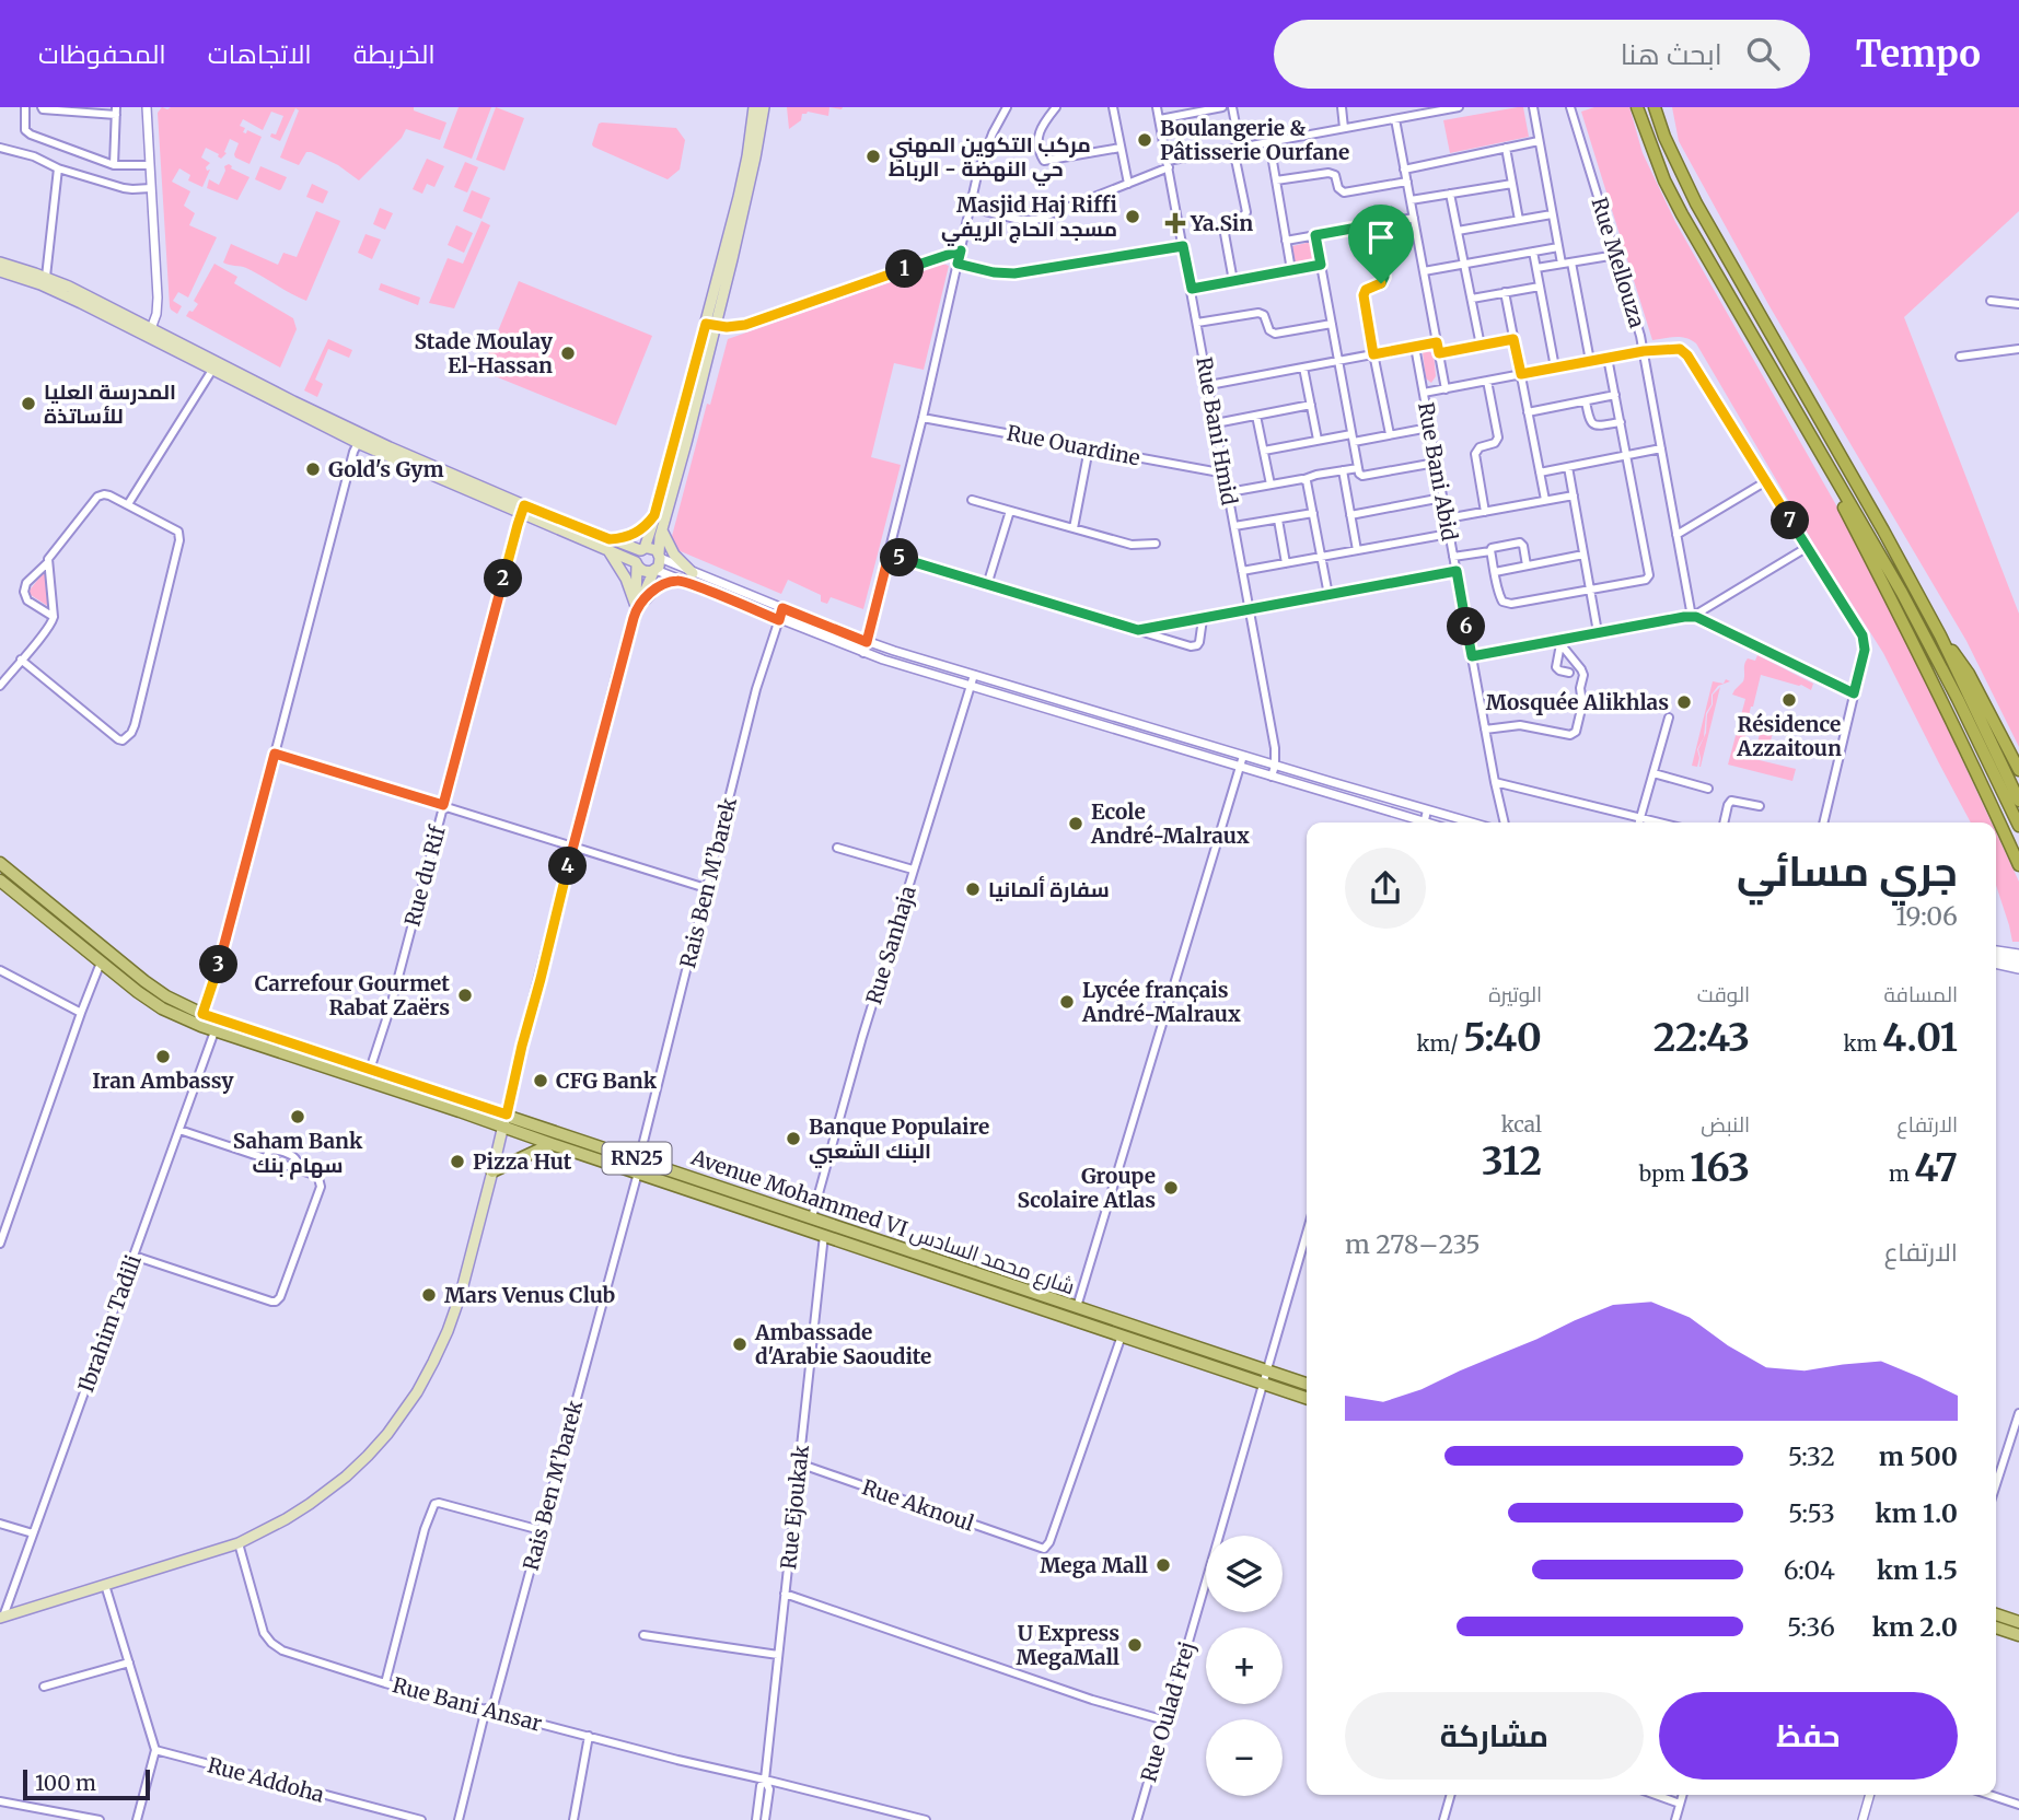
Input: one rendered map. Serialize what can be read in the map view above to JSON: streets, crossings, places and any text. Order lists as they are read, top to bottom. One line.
{"streets":{"main road":["RN25","Avenue Mohammed VI شارع محمد السادس"],"street":["Rue Mellouza","Rue Bani Hmid","Rue Ouardine","Rue Bani Abid","Rue du Rif","Rais Ben M’barek","Rue Sanhaja","Ibrahim Tadili","Rue Aknoul","Rue Ejoukak","Rue Bani Ansar","Rue Oulad Frej","Rue Addoha"]},"crossings":[["Rue Bani Hmid","Rue Ouardine"],["Rue du Rif","Avenue Mohammed VI شارع محمد السادس"],["Rais Ben M’barek","Avenue Mohammed VI شارع محمد السادس"],["Rais Ben M’barek","Rue Bani Ansar"],["Rue Sanhaja","Avenue Mohammed VI شارع محمد السادس"],["Avenue Mohammed VI شارع محمد السادس","Ibrahim Tadili"],["Avenue Mohammed VI شارع محمد السادس","Rue Aknoul"],["Avenue Mohammed VI شارع محمد السادس","Rue Ejoukak"],["Avenue Mohammed VI شارع محمد السادس","Rue Oulad Frej"],["Rue Aknoul","Rue Ejoukak"],["Rue Ejoukak","Rue Bani Ansar"]],"places":{"other":["Boulangerie & Pâtisserie Ourfane","مركب التكوين المهني حي النهضة - الرباط","Masjid Haj Riffi مسجد الحاج الريفي","Stade Moulay El-Hassan","المدرسة العليا للأساتذة","Gold's Gym","Résidence Azzaitoun","Mosquée Alikhlas","Ecole André-Malraux","سفارة ألمانيا","Carrefour Gourmet Rabat Zaërs","Lycée français André-Malraux","Iran Ambassy","CFG Bank","Saham Bank سهام بنك","Banque Populaire البنك الشعبي","Pizza Hut","Groupe Scolaire Atlas","Mars Venus Club","Ambassade d'Arabie Saoudite","Mega Mall","U Express MegaMall"],"health":["Ya.Sin"]},"scale_bar":"100 m","page":{"header":"Tempo","search":"ابحث هنا","nav":["الخريطة","الاتجاهات","المحفوظات"],"pins":["1","7","5","2","6","4","3"],"heading":["جري مسائي","19:06"],"stats":[["المسافة","4.01 km"],["الوقت","22:43"],["الوتيرة","5:40 /km"],["الارتفاع","47 m"],["النبض","163 bpm"],["kcal","312"]],"chart":["الارتفاع","235–278 m"],"list":[{"name":"500 m","note":"5:32"},{"name":"1.0 km","note":"5:53"},{"name":"1.5 km","note":"6:04"},{"name":"2.0 km","note":"5:36"}],"map_buttons":["+","−"],"buttons":["حفظ","مشاركة"],"scale":"100 m"}}
